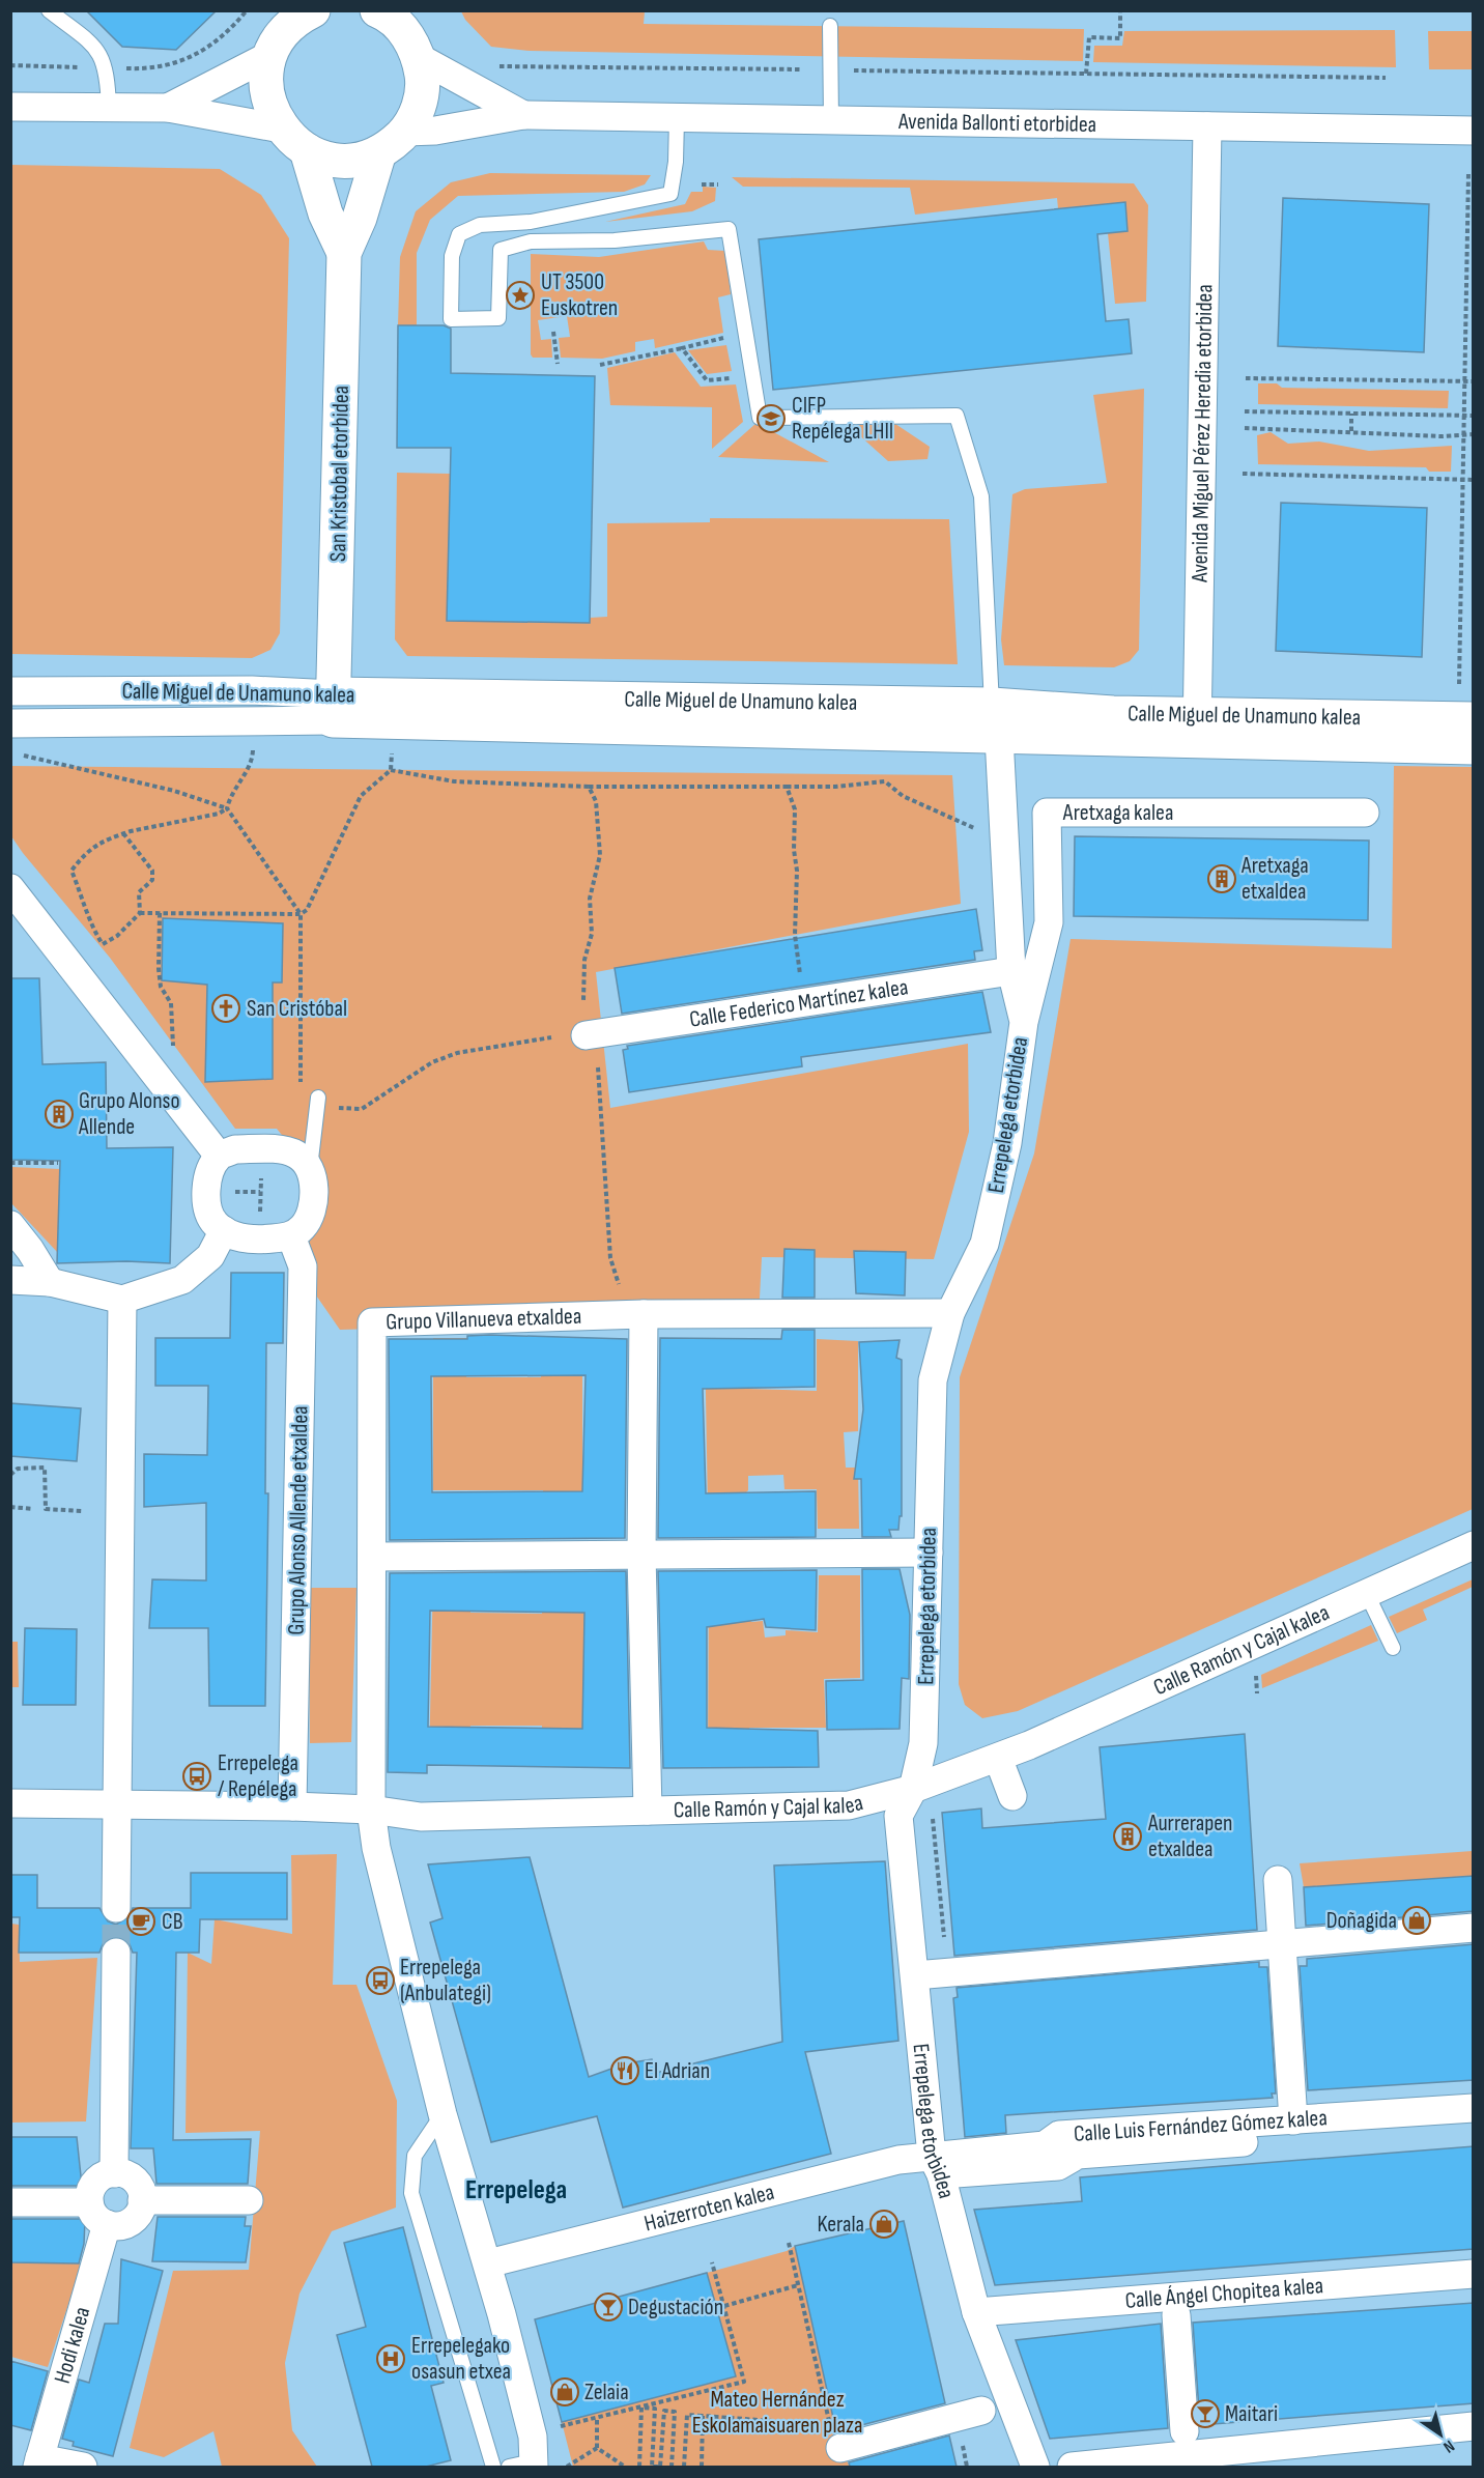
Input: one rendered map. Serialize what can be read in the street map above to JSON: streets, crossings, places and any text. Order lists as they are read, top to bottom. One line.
{"streets":{"street":["Avenida Ballonti etorbidea","Avenida Miguel Pérez Heredia etorbidea","San Kristobal etorbidea","Calle Miguel de Unamuno kalea","Aretxaga kalea","Calle Federico Martínez kalea","Errepelega etorbidea","Grupo Villanueva etxaldea","Grupo Alonso Allende etxaldea","Calle Ramón y Cajal kalea","Calle Luis Fernández Gómez kalea","Haizerroten kalea","Calle Ángel Chopitea kalea","Hodi kalea"]},"crossings":[["Avenida Ballonti etorbidea","Avenida Miguel Pérez Heredia etorbidea"],["Avenida Miguel Pérez Heredia etorbidea","Calle Miguel de Unamuno kalea"],["San Kristobal etorbidea","Calle Miguel de Unamuno kalea"],["Calle Miguel de Unamuno kalea","Errepelega etorbidea"],["Aretxaga kalea","Errepelega etorbidea"],["Calle Federico Martínez kalea","Errepelega etorbidea"],["Errepelega etorbidea","Grupo Villanueva etxaldea"],["Errepelega etorbidea","Calle Ramón y Cajal kalea"],["Errepelega etorbidea","Calle Luis Fernández Gómez kalea"],["Errepelega etorbidea","Haizerroten kalea"],["Errepelega etorbidea","Calle Ángel Chopitea kalea"],["Grupo Villanueva etxaldea","Calle Ramón y Cajal kalea"],["Grupo Villanueva etxaldea","Haizerroten kalea"],["Grupo Alonso Allende etxaldea","Calle Ramón y Cajal kalea"],["Calle Luis Fernández Gómez kalea","Haizerroten kalea"]],"districts":["Errepelega"],"parks":["Mateo Hernández Eskolamaisuaren plaza"],"places":{"place":["UT 3500 Euskotren"],"school or university":["CIFP Repélega LHII"],"building":["Aretxaga etxaldea","Grupo Alonso Allende","Aurrerapen etxaldea"],"church":["San Cristóbal"],"bus stop":["Errepelega / Repélega","Errepelega (Anbulategi)"],"shop":["Doñagida","Kerala","Zelaia"],"cafe":["CB"],"restaurant":["El Adrian"],"bar":["Degustación","Maitari"],"hospital":["Errepelegako osasun etxea"]},"north":"bottom right"}
